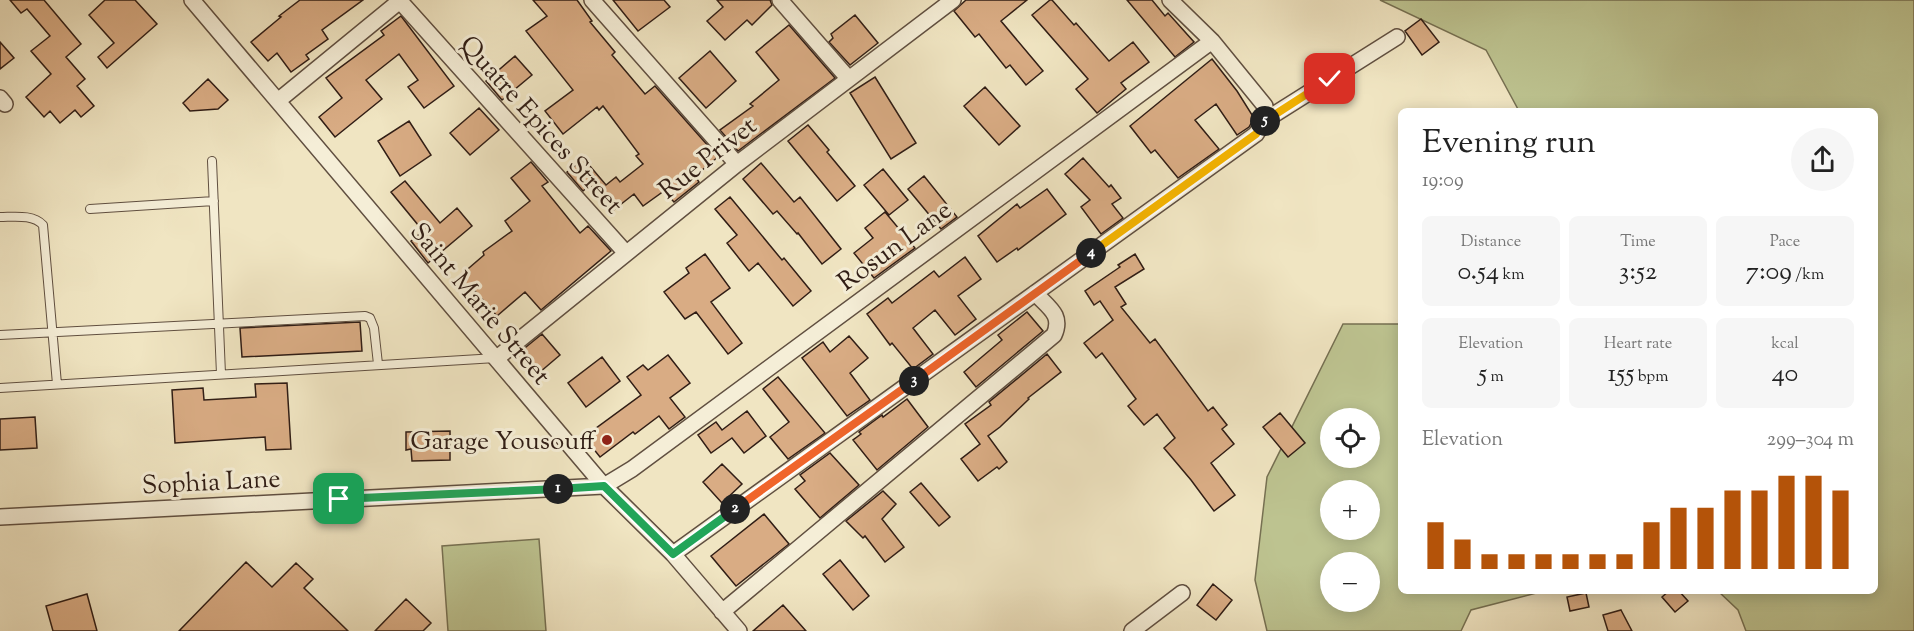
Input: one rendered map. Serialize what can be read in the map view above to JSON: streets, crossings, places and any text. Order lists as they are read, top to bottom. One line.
{"streets":{"street":["Quatre Epices Street","Rue Privet","Rosun Lane","Saint Marie Street","Sophia Lane"]},"crossings":[["Quatre Epices Street","Rue Privet"],["Rue Privet","Saint Marie Street"],["Rosun Lane","Saint Marie Street"],["Rosun Lane","Sophia Lane"],["Saint Marie Street","Sophia Lane"]],"places":["Garage Yousouff"],"page":{"pins":["5","4","3","1","2"],"heading":["Evening run","19:09"],"stats":[["Distance","0.54 km"],["Time","3:52"],["Pace","7:09 /km"],["Elevation","5 m"],["Heart rate","155 bpm"],["kcal","40"]],"map_buttons":["+","−"],"chart":["Elevation","299–304 m"]}}
